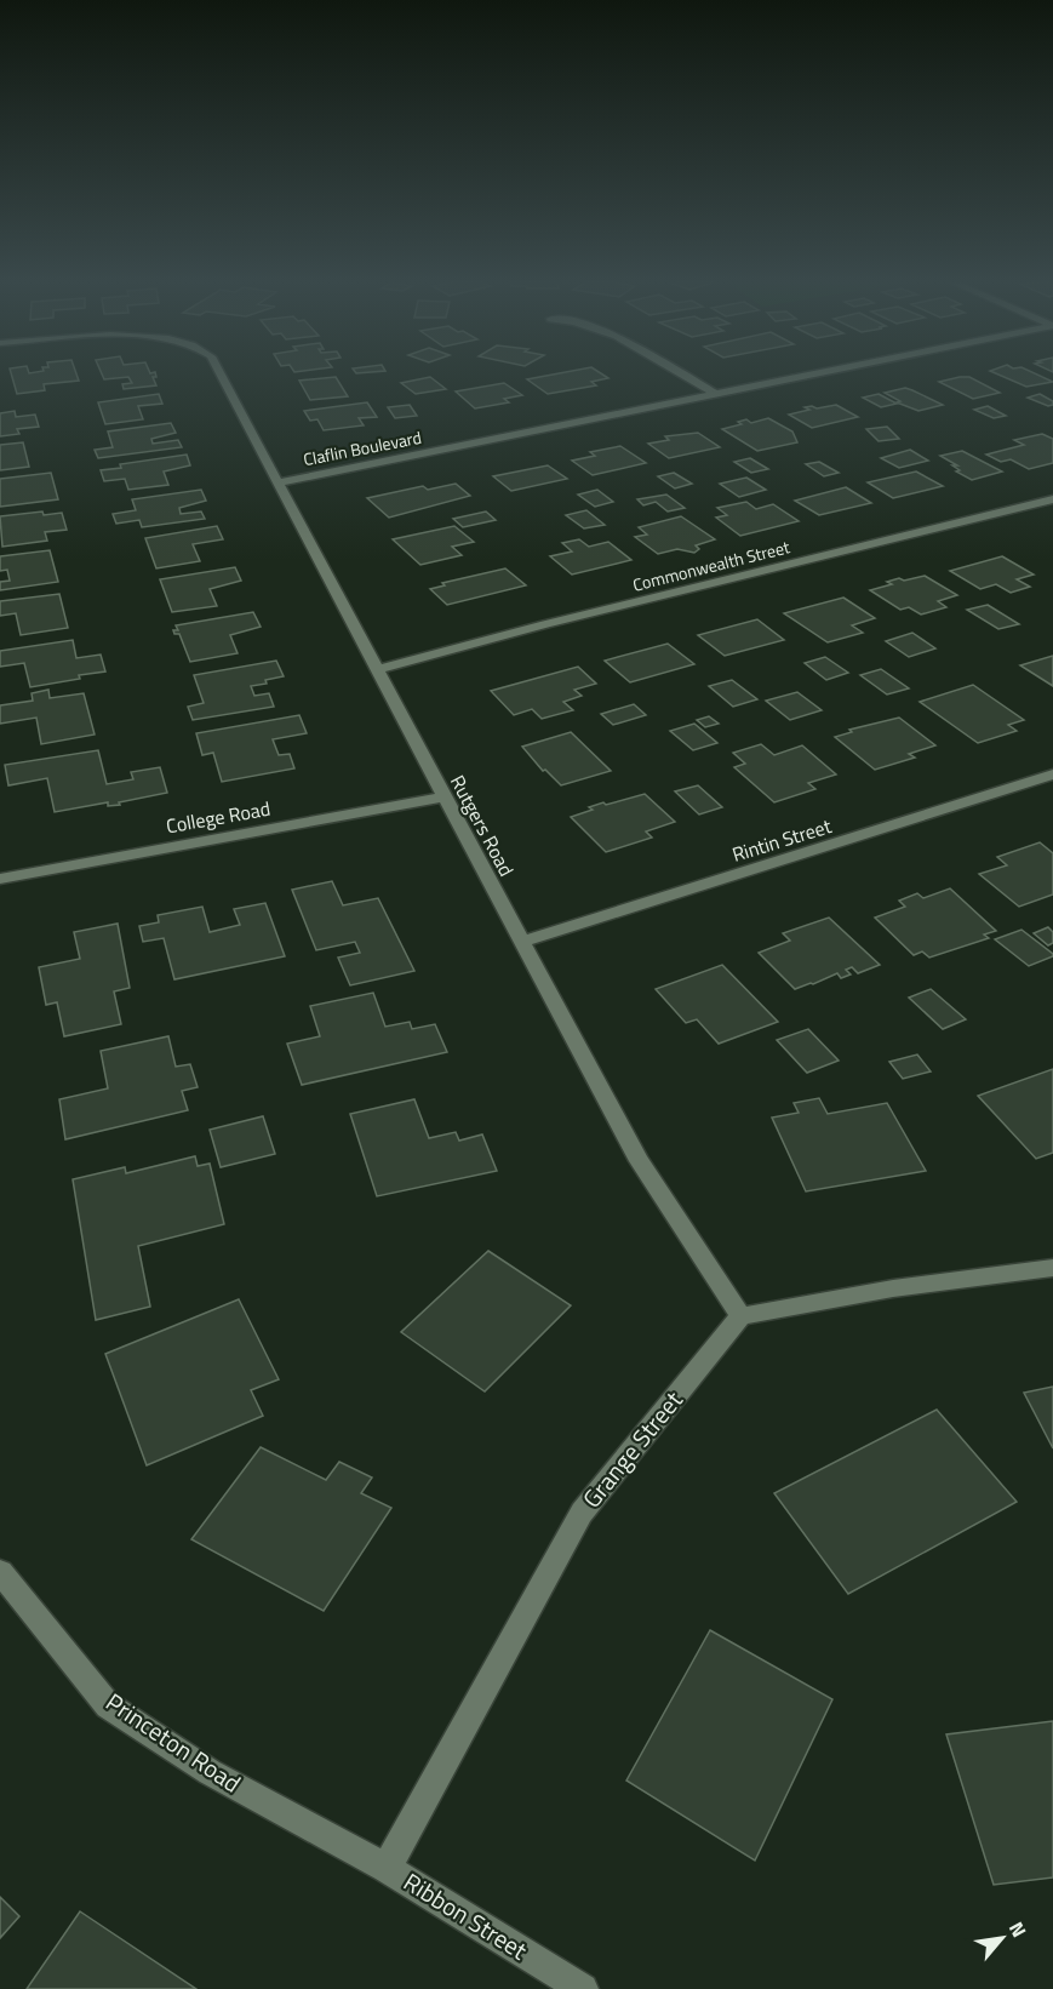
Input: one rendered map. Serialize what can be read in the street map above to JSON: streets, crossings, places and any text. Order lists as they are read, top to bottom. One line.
{"streets":{"street":["Claflin Boulevard","Commonwealth Street","College Road","Rutgers Road","Rintin Street","Grange Street","Princeton Road","Ribbon Street"]},"crossings":[["Claflin Boulevard","Rutgers Road"],["Commonwealth Street","Rutgers Road"],["College Road","Rutgers Road"],["Rutgers Road","Rintin Street"],["Rutgers Road","Grange Street"],["Grange Street","Princeton Road"],["Grange Street","Ribbon Street"],["Princeton Road","Ribbon Street"]],"north":"top right"}
